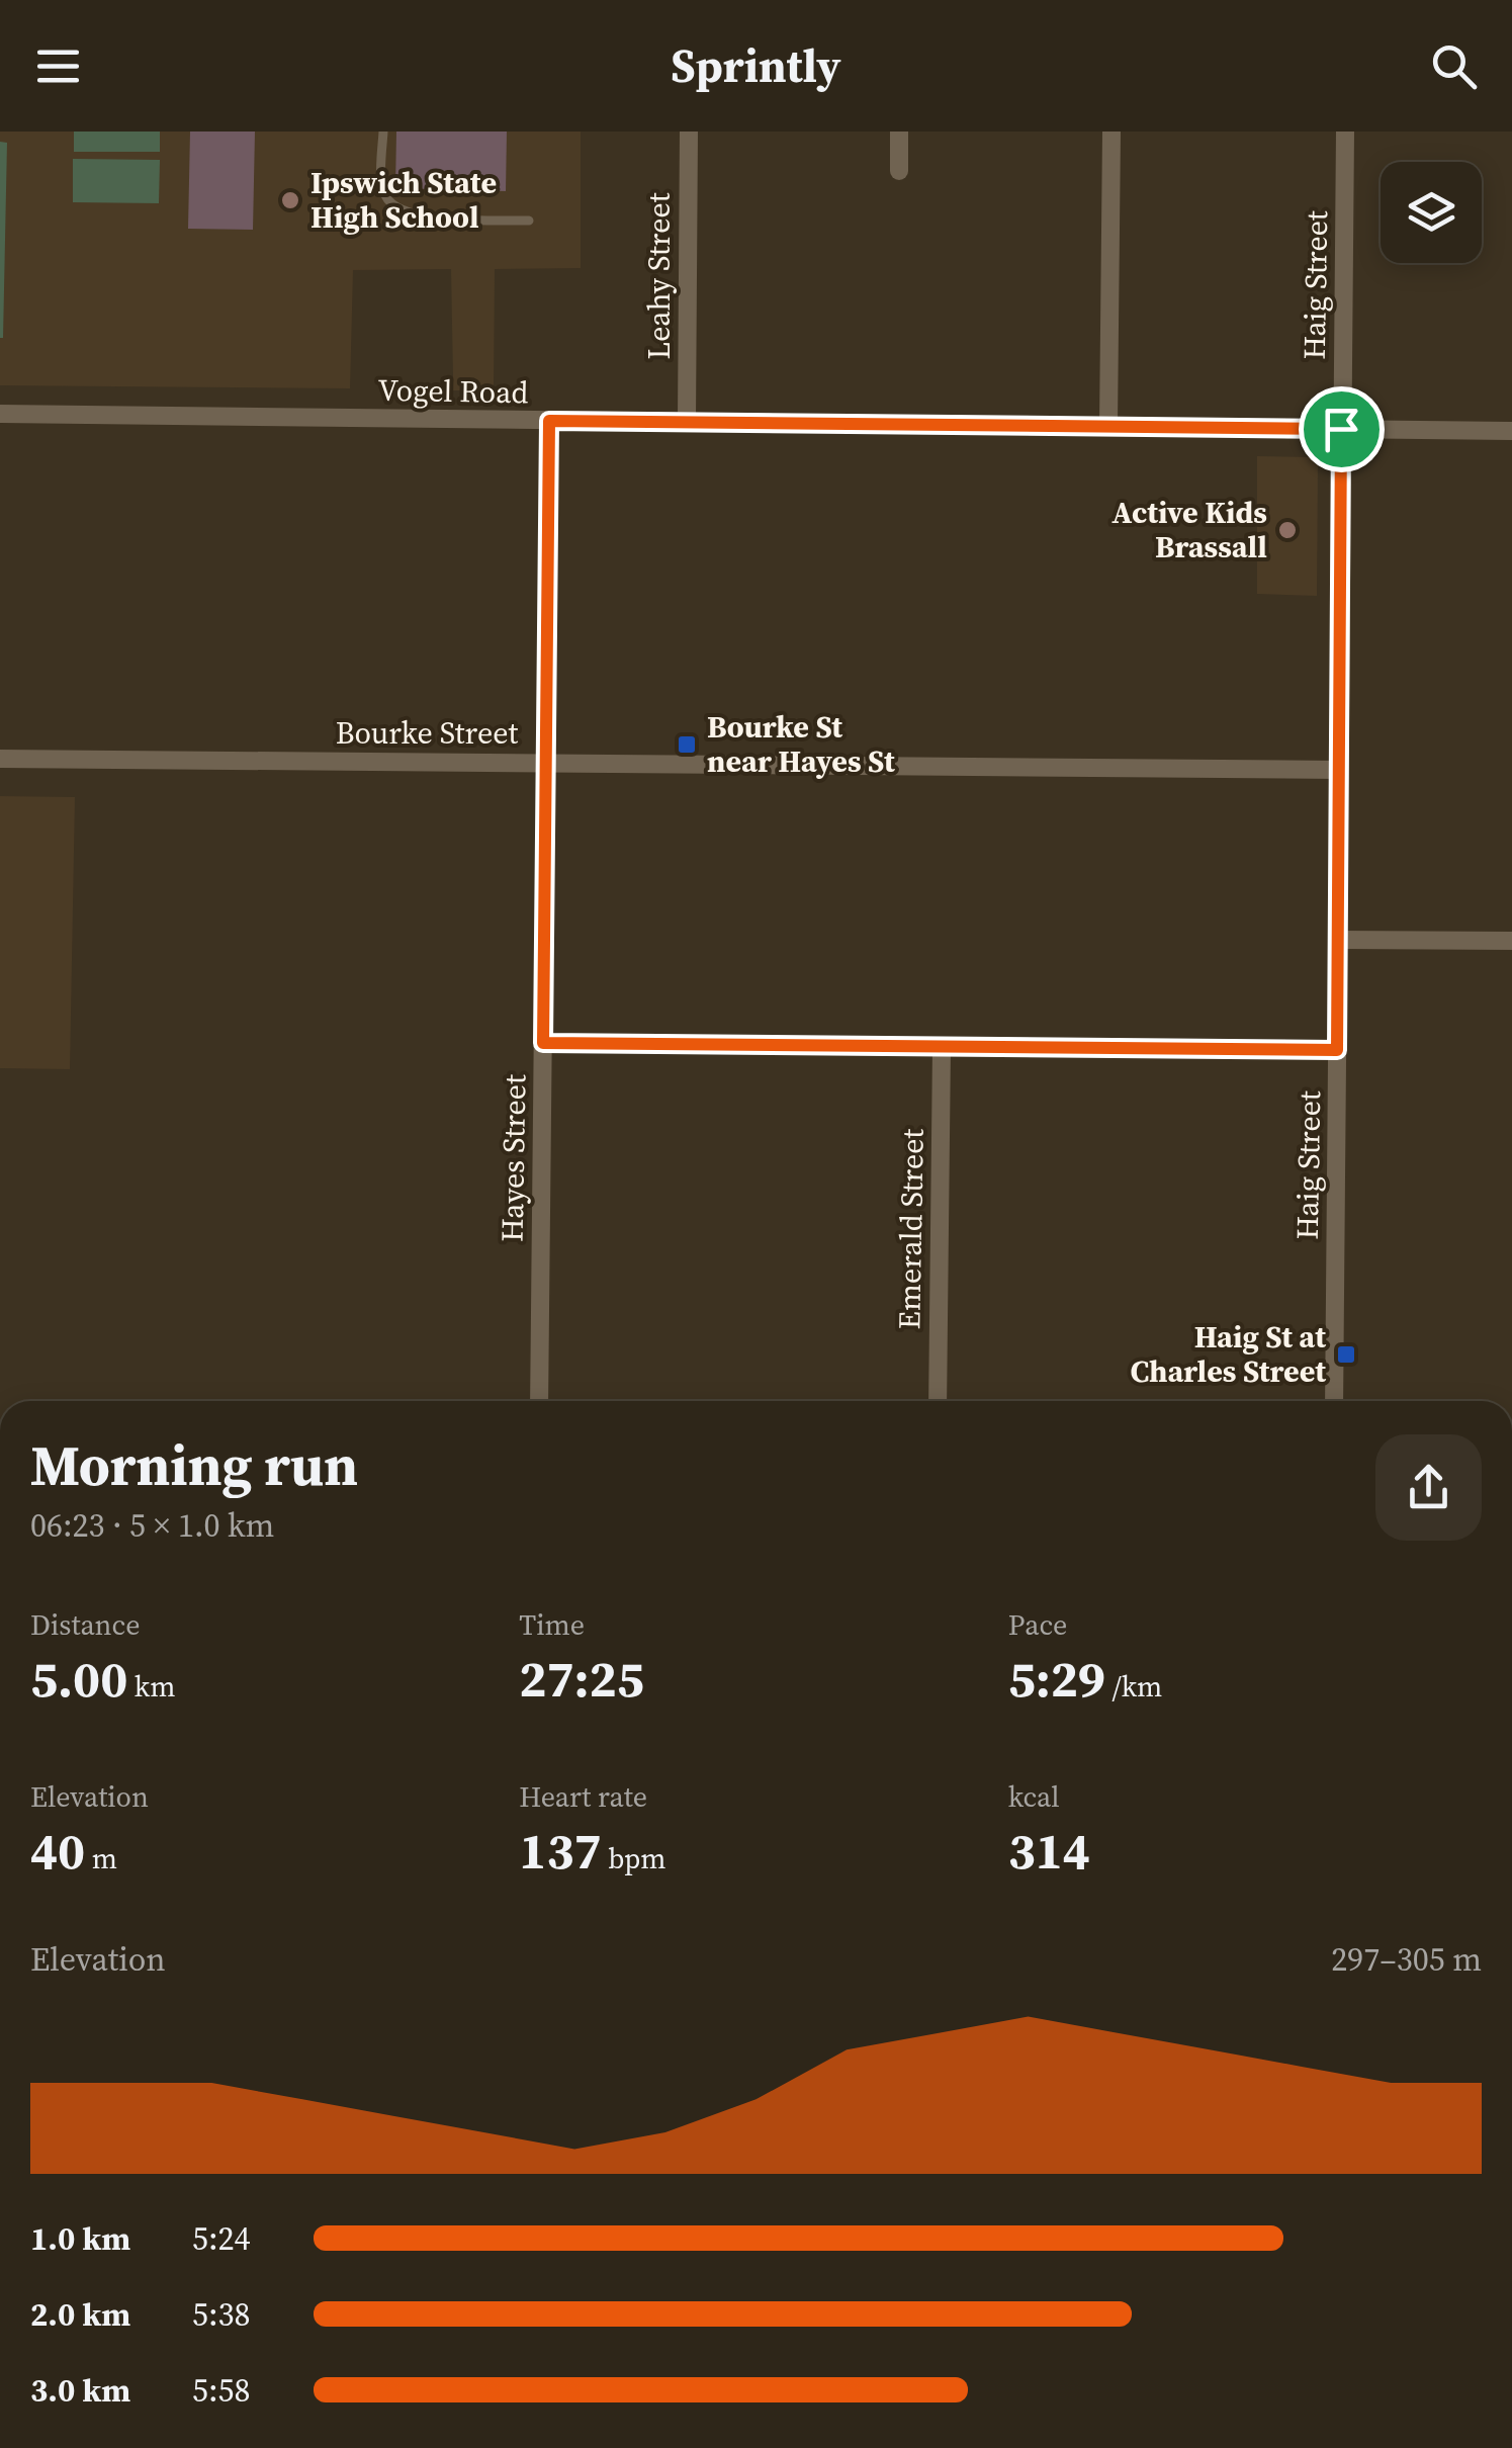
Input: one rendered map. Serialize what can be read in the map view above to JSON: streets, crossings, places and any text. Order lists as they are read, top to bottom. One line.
{"streets":{"street":["Leahy Street","Haig Street","Vogel Road","Bourke Street","Hayes Street","Emerald Street"]},"crossings":[["Leahy Street","Vogel Road"],["Haig Street","Vogel Road"],["Haig Street","Bourke Street"],["Vogel Road","Hayes Street"],["Bourke Street","Hayes Street"]],"places":{"other":["Ipswich State High School","Active Kids Brassall"],"transit":["Bourke St near Hayes St","Haig St at Charles Street"]},"page":{"header":"Sprintly","heading":["Morning run","06:23 · 5 × 1.0 km"],"stats":[["Distance","5.00 km"],["Time","27:25"],["Pace","5:29 /km"],["Elevation","40 m"],["Heart rate","137 bpm"],["kcal","314"]],"chart":["Elevation","297–305 m"],"list":[{"name":"1.0 km","note":"5:24"},{"name":"2.0 km","note":"5:38"},{"name":"3.0 km","note":"5:58"}]}}
